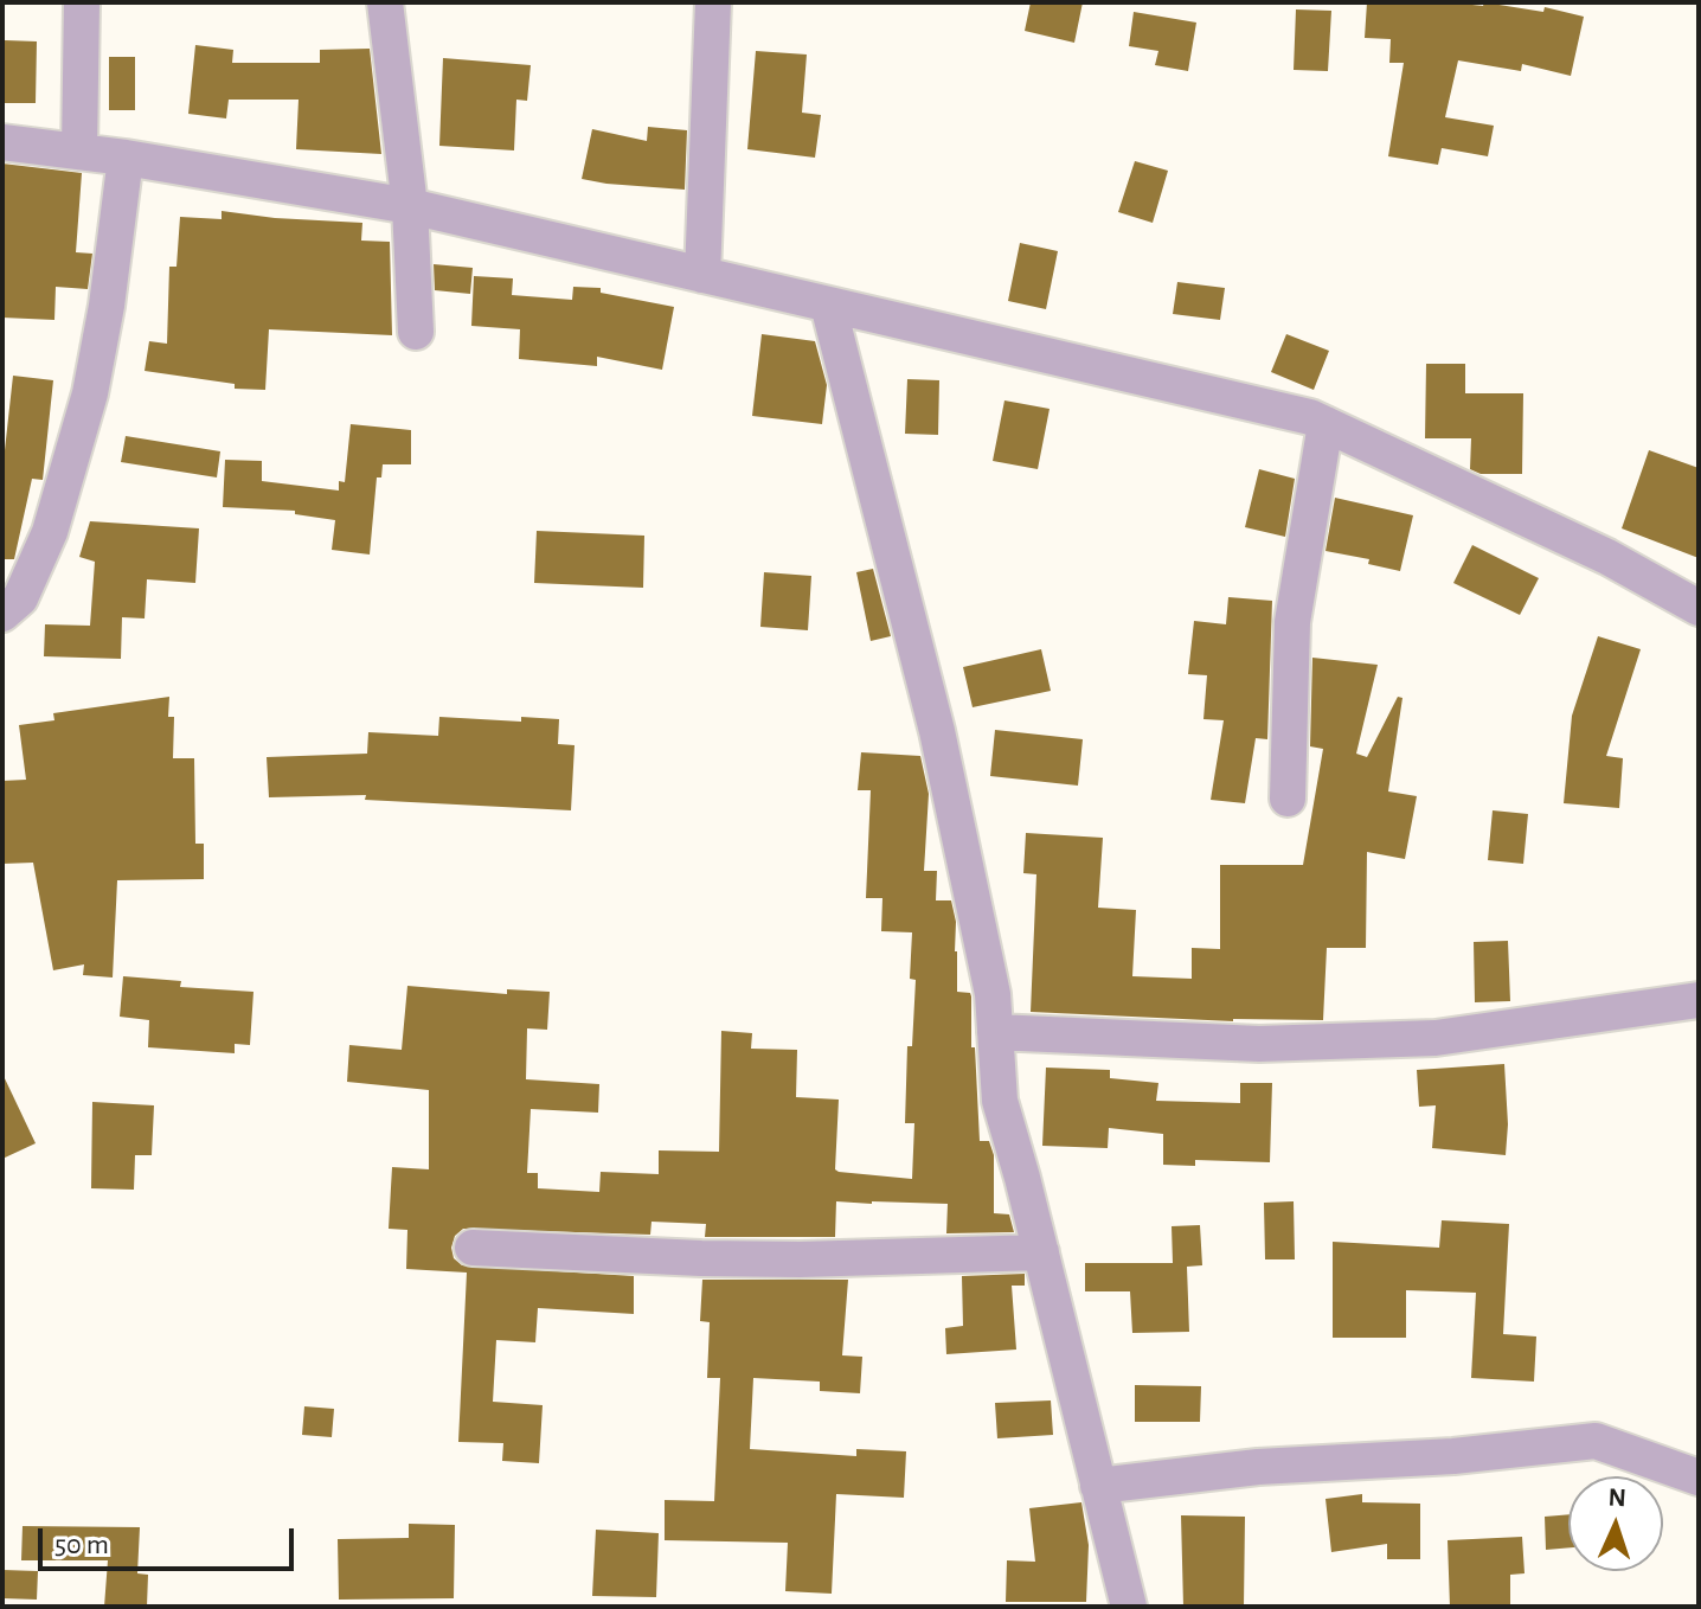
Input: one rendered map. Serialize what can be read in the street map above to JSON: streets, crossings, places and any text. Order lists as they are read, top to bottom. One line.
{"scale_bar":"50 m","north":"top"}
